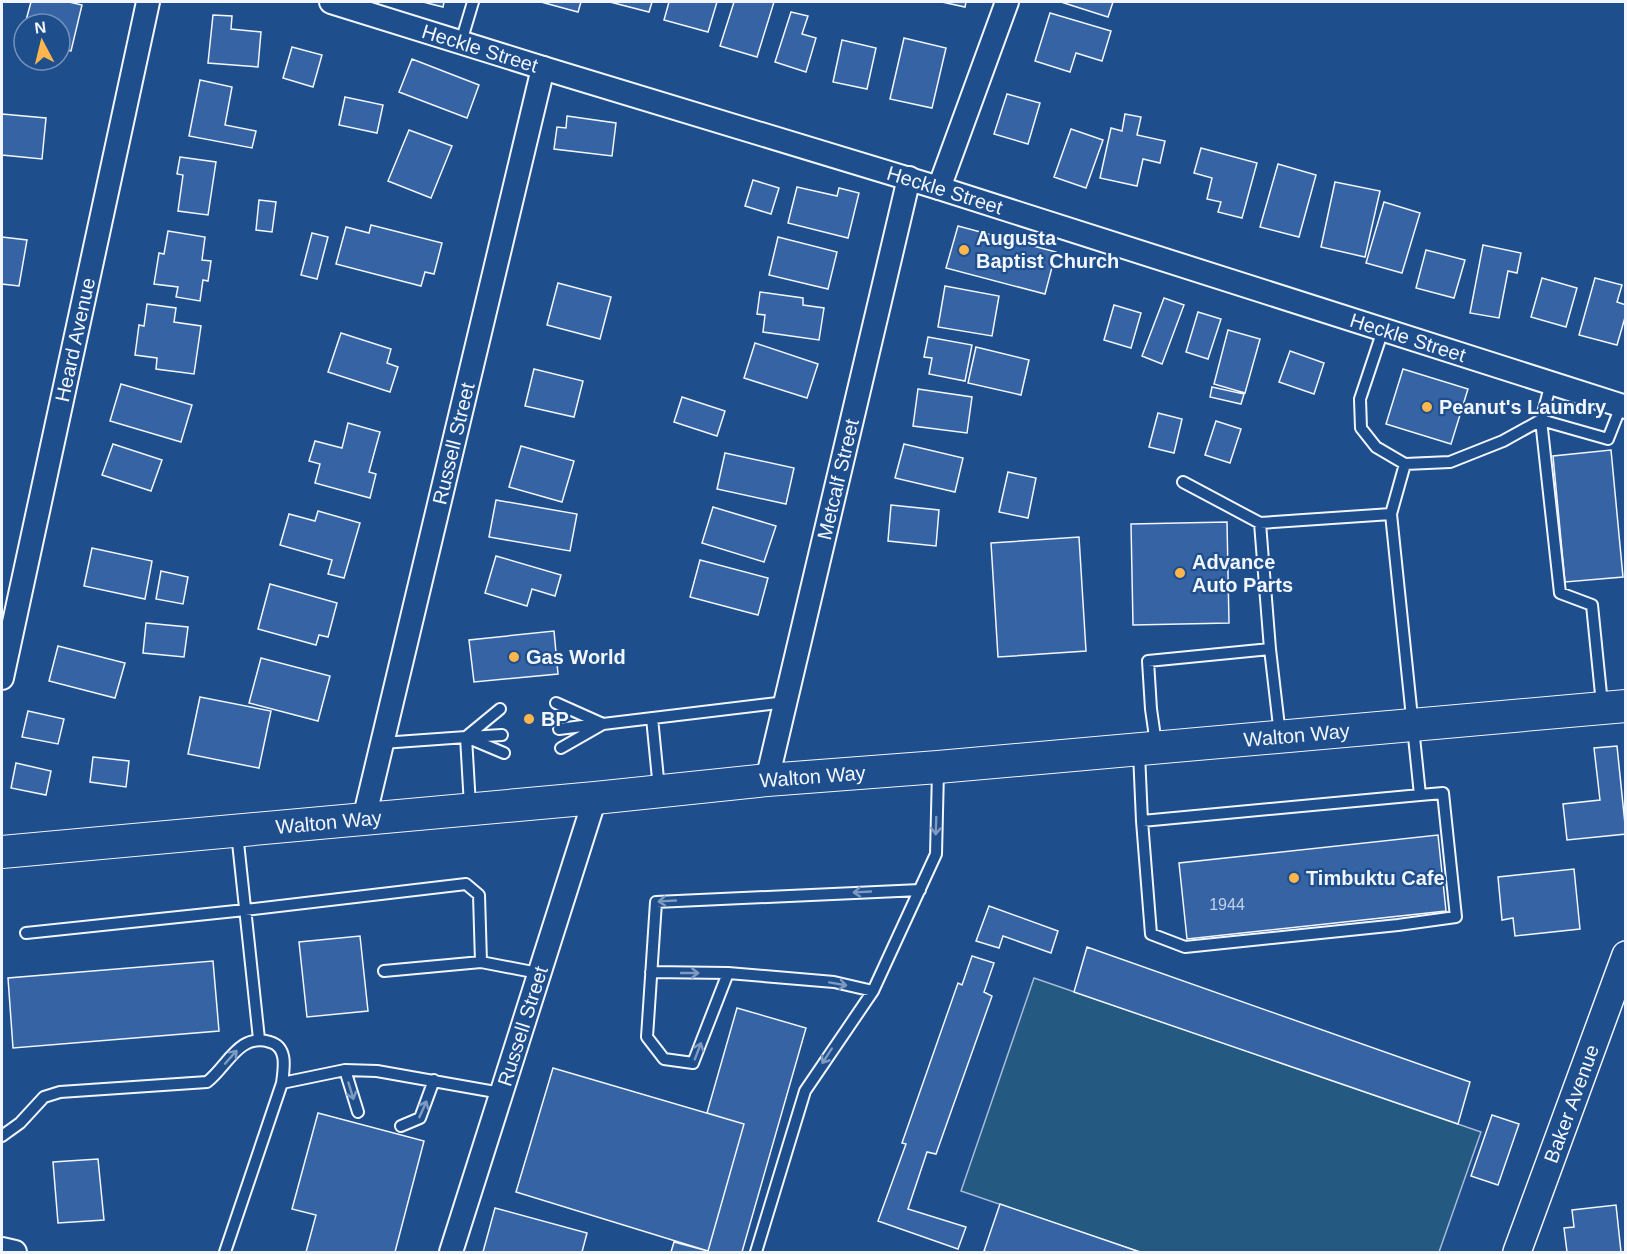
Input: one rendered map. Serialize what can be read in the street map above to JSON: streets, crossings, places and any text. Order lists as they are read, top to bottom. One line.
{"streets":{"main road":["Walton Way"],"street":["Heckle Street","Heard Avenue","Russell Street","Metcalf Street","Baker Avenue"]},"crossings":[["Heckle Street","Russell Street"],["Heckle Street","Metcalf Street"],["Russell Street","Walton Way"],["Metcalf Street","Walton Way"]],"places":["Augusta Baptist Church","Peanut's Laundry","Advance Auto Parts","Gas World","BP","Timbuktu Cafe"],"house_numbers":["1944"],"north":"top"}
